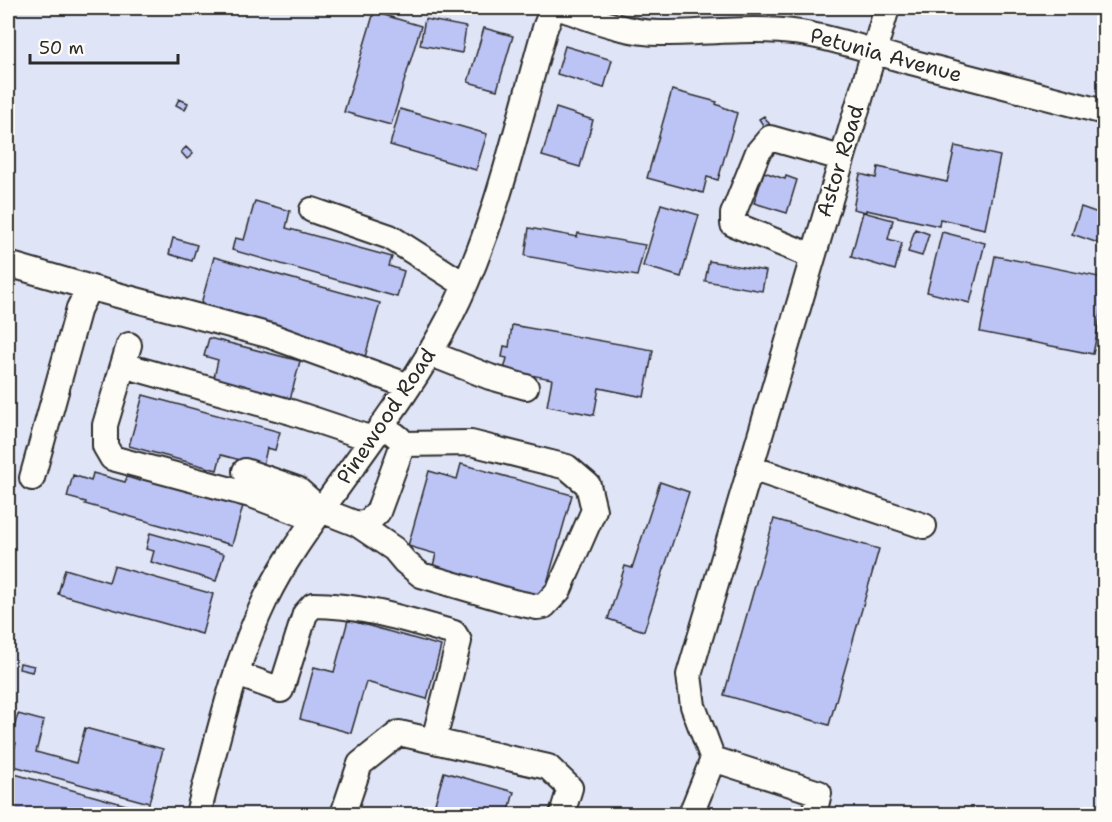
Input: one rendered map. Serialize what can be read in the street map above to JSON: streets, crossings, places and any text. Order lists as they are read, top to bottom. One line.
{"streets":{"street":["Petunia Avenue","Astor Road","Pinewood Road"]},"crossings":[["Petunia Avenue","Astor Road"]],"scale_bar":"50 m"}
